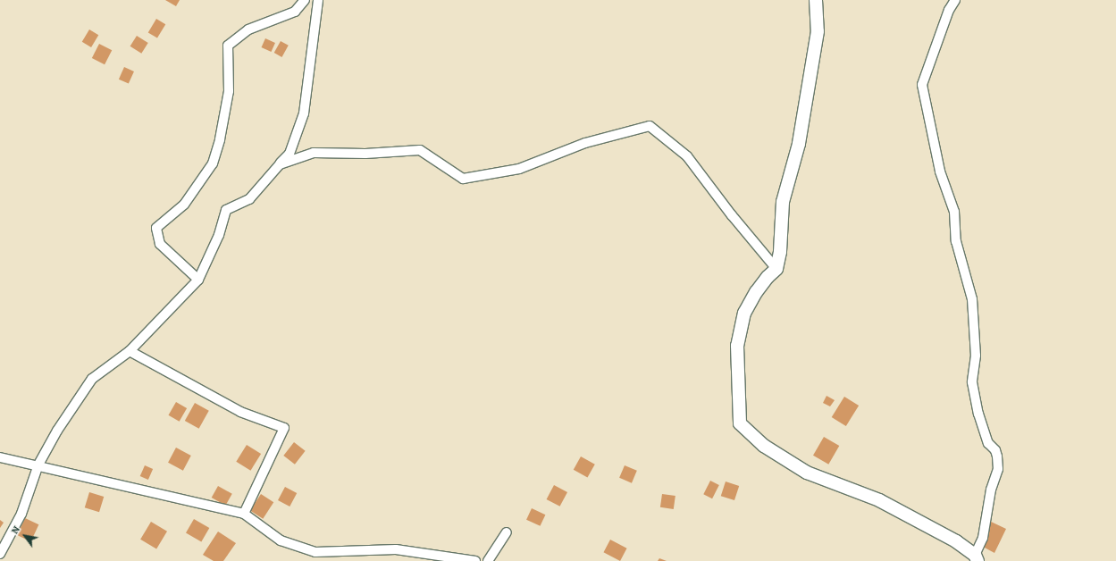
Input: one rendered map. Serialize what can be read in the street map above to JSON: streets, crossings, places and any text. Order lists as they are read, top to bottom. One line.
{"north":"top left"}
